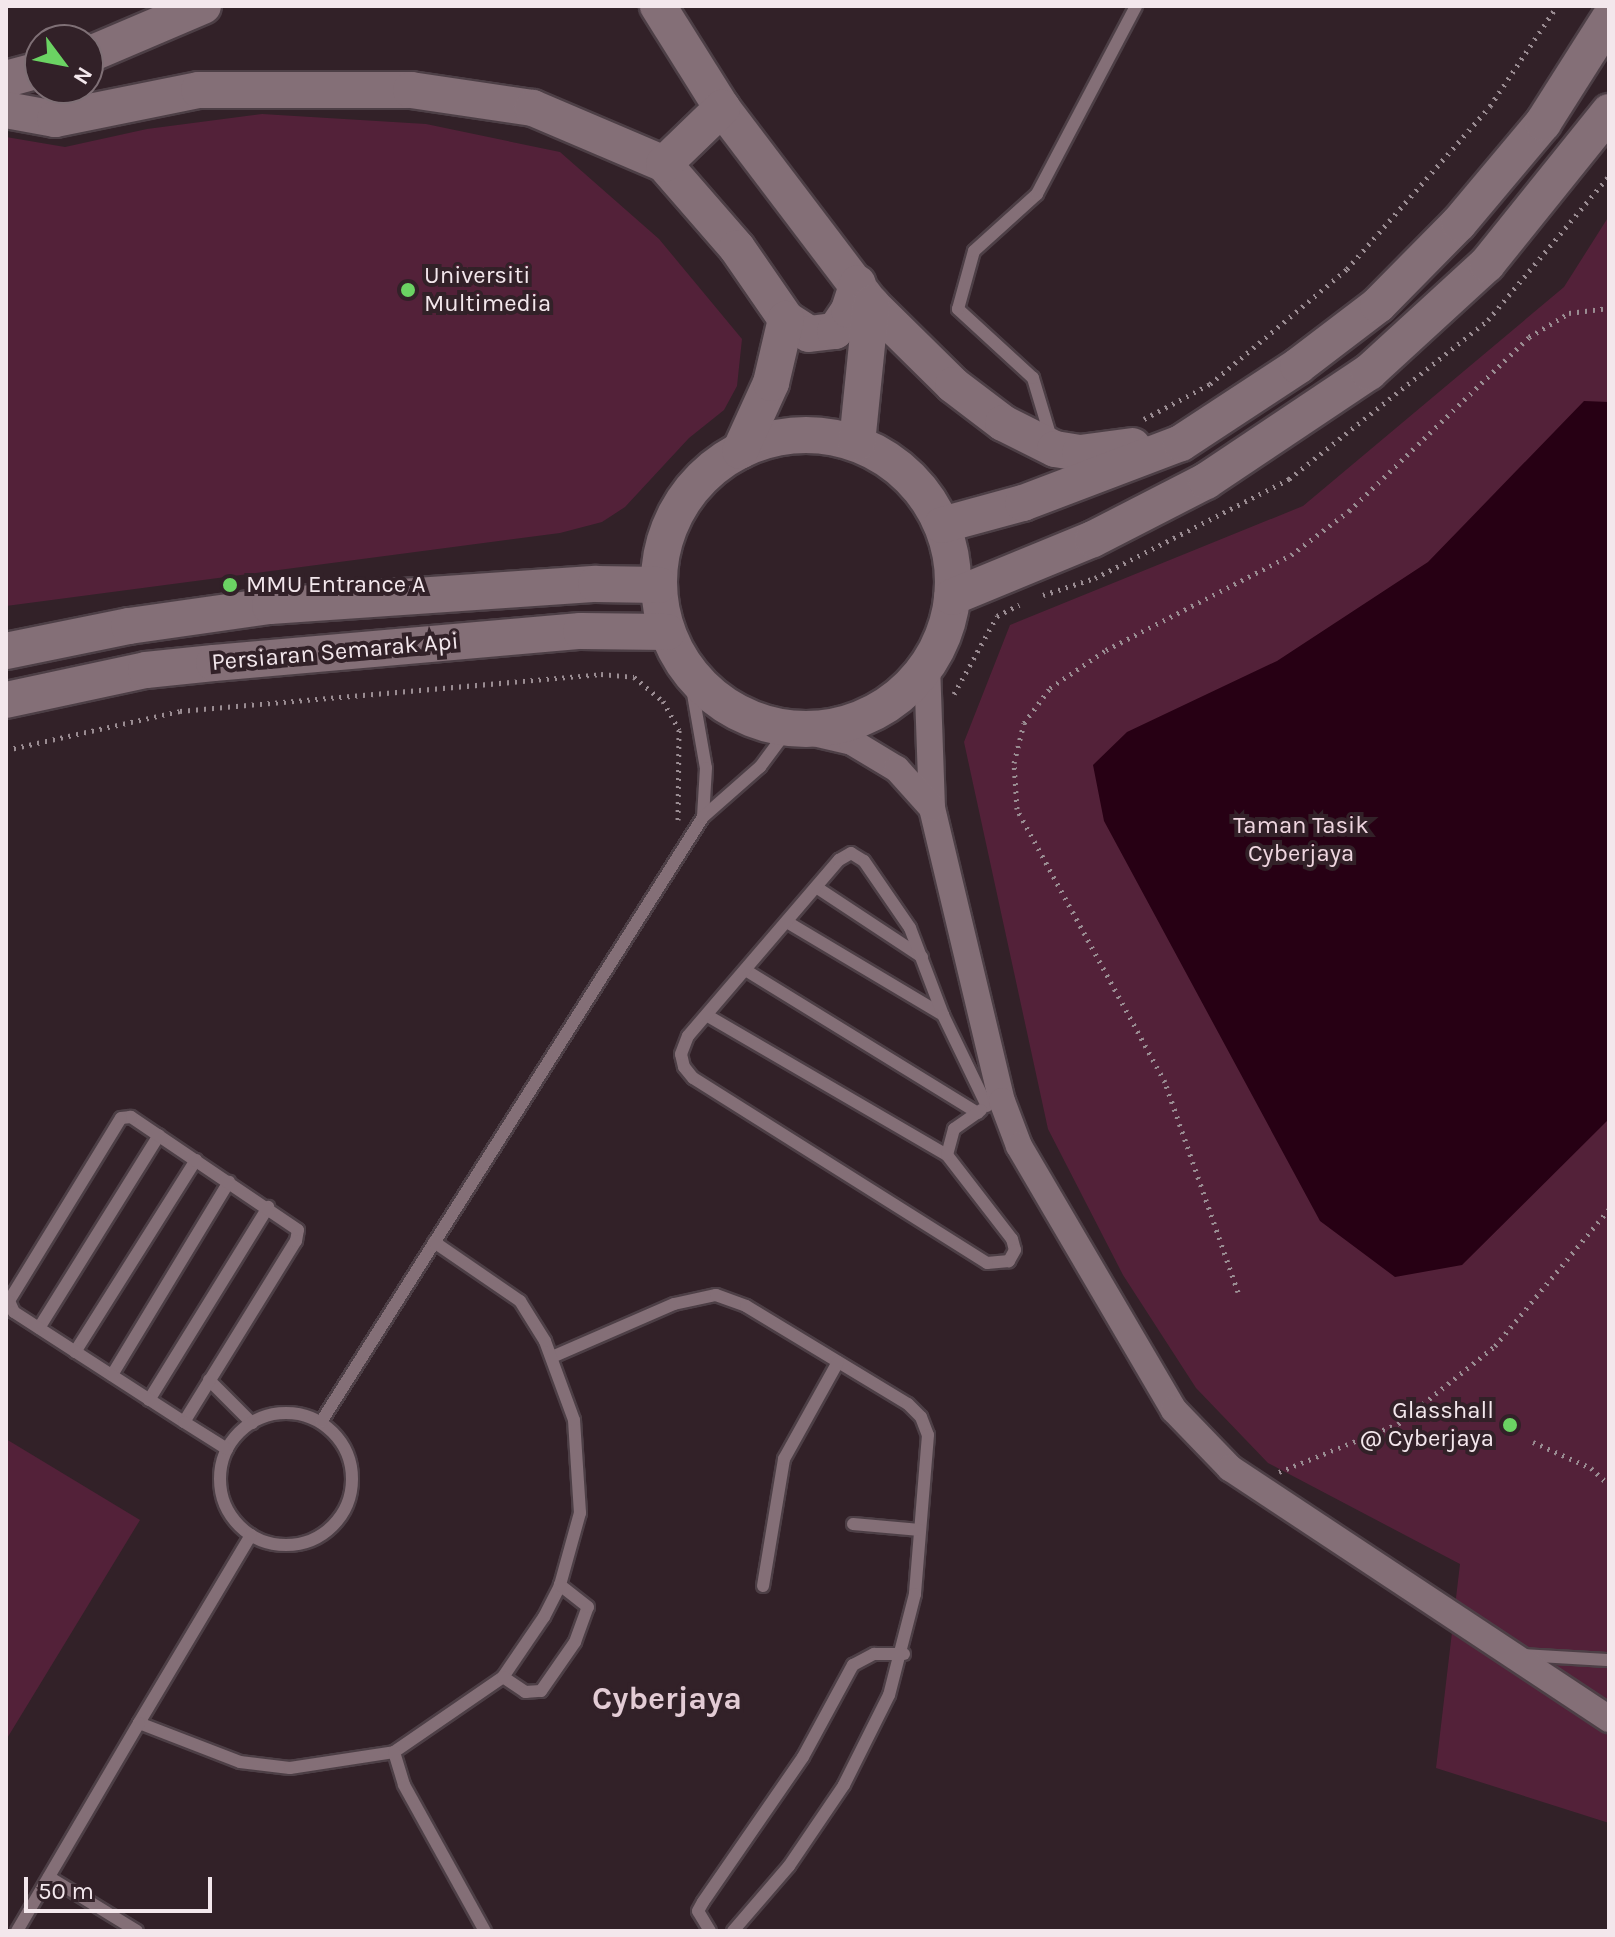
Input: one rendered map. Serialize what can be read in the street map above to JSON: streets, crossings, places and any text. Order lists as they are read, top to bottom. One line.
{"streets":{"main road":["Persiaran Semarak Api"]},"districts":["Cyberjaya"],"parks":["Taman Tasik Cyberjaya"],"places":["Universiti Multimedia","MMU Entrance A","Glasshall @ Cyberjaya"],"scale_bar":"50 m","north":"bottom right"}
